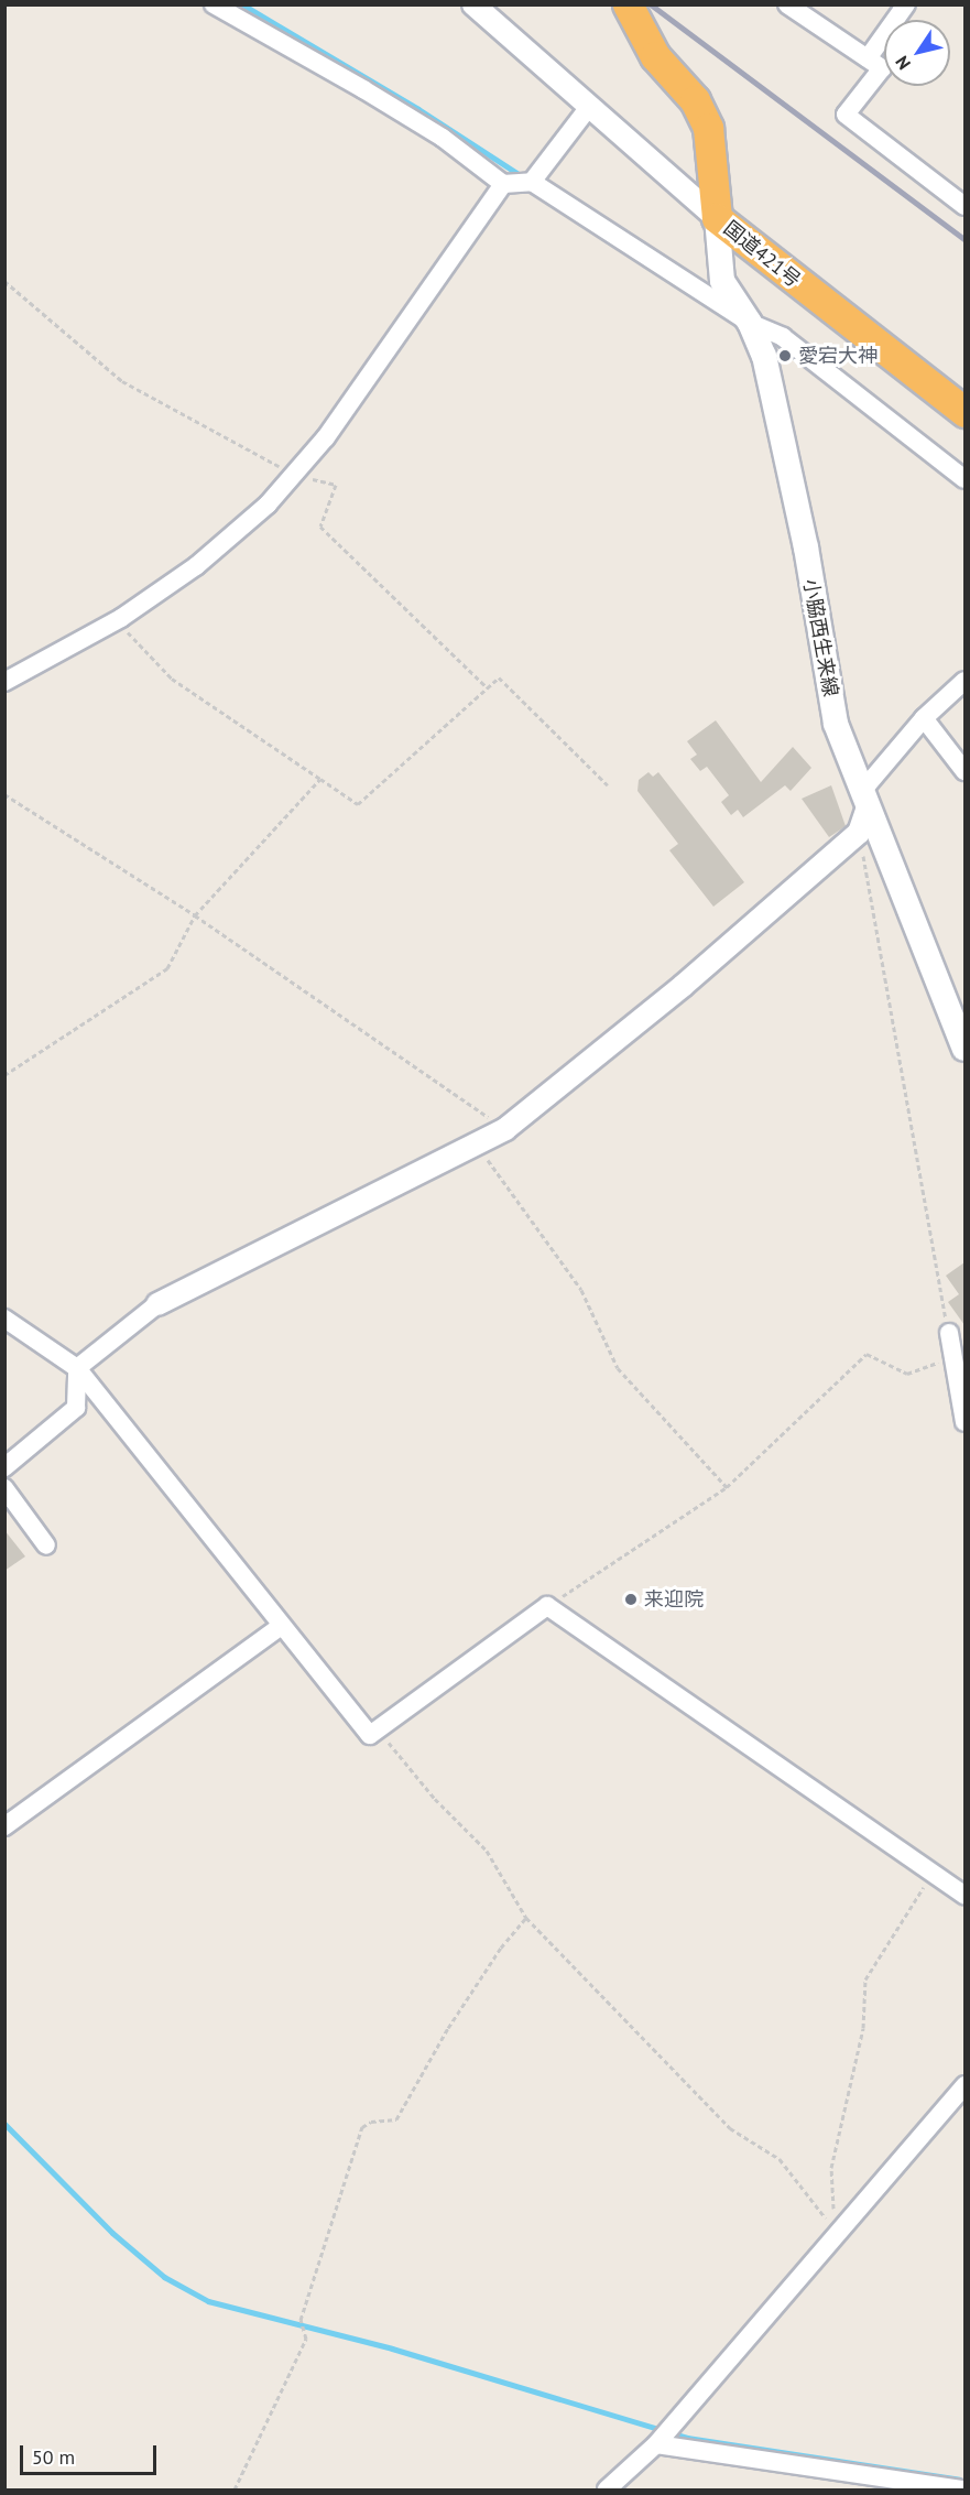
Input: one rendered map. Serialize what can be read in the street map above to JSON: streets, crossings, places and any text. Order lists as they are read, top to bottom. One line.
{"streets":{"highway":["国道421号"],"main road":["小脇西生来線"]},"crossings":[["国道421号","小脇西生来線"]],"places":["愛宕大神","来迎院"],"scale_bar":"50 m","north":"bottom left"}
